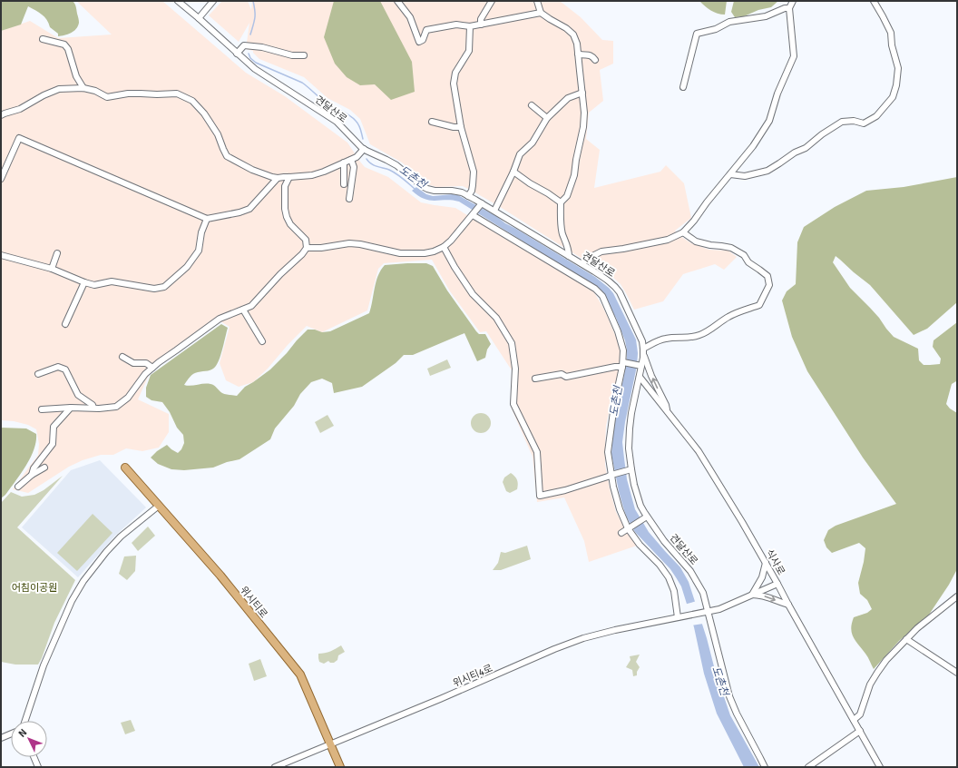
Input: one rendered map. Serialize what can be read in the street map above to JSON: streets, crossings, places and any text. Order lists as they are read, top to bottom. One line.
{"streets":{"main road":["위시티로"],"street":["견달산로","식사로","위시티4로"]},"crossings":[["견달산로","식사로"],["견달산로","위시티4로"],["위시티로","위시티4로"]],"water":["도촌천"],"parks":["어침이공원"],"north":"top left"}
